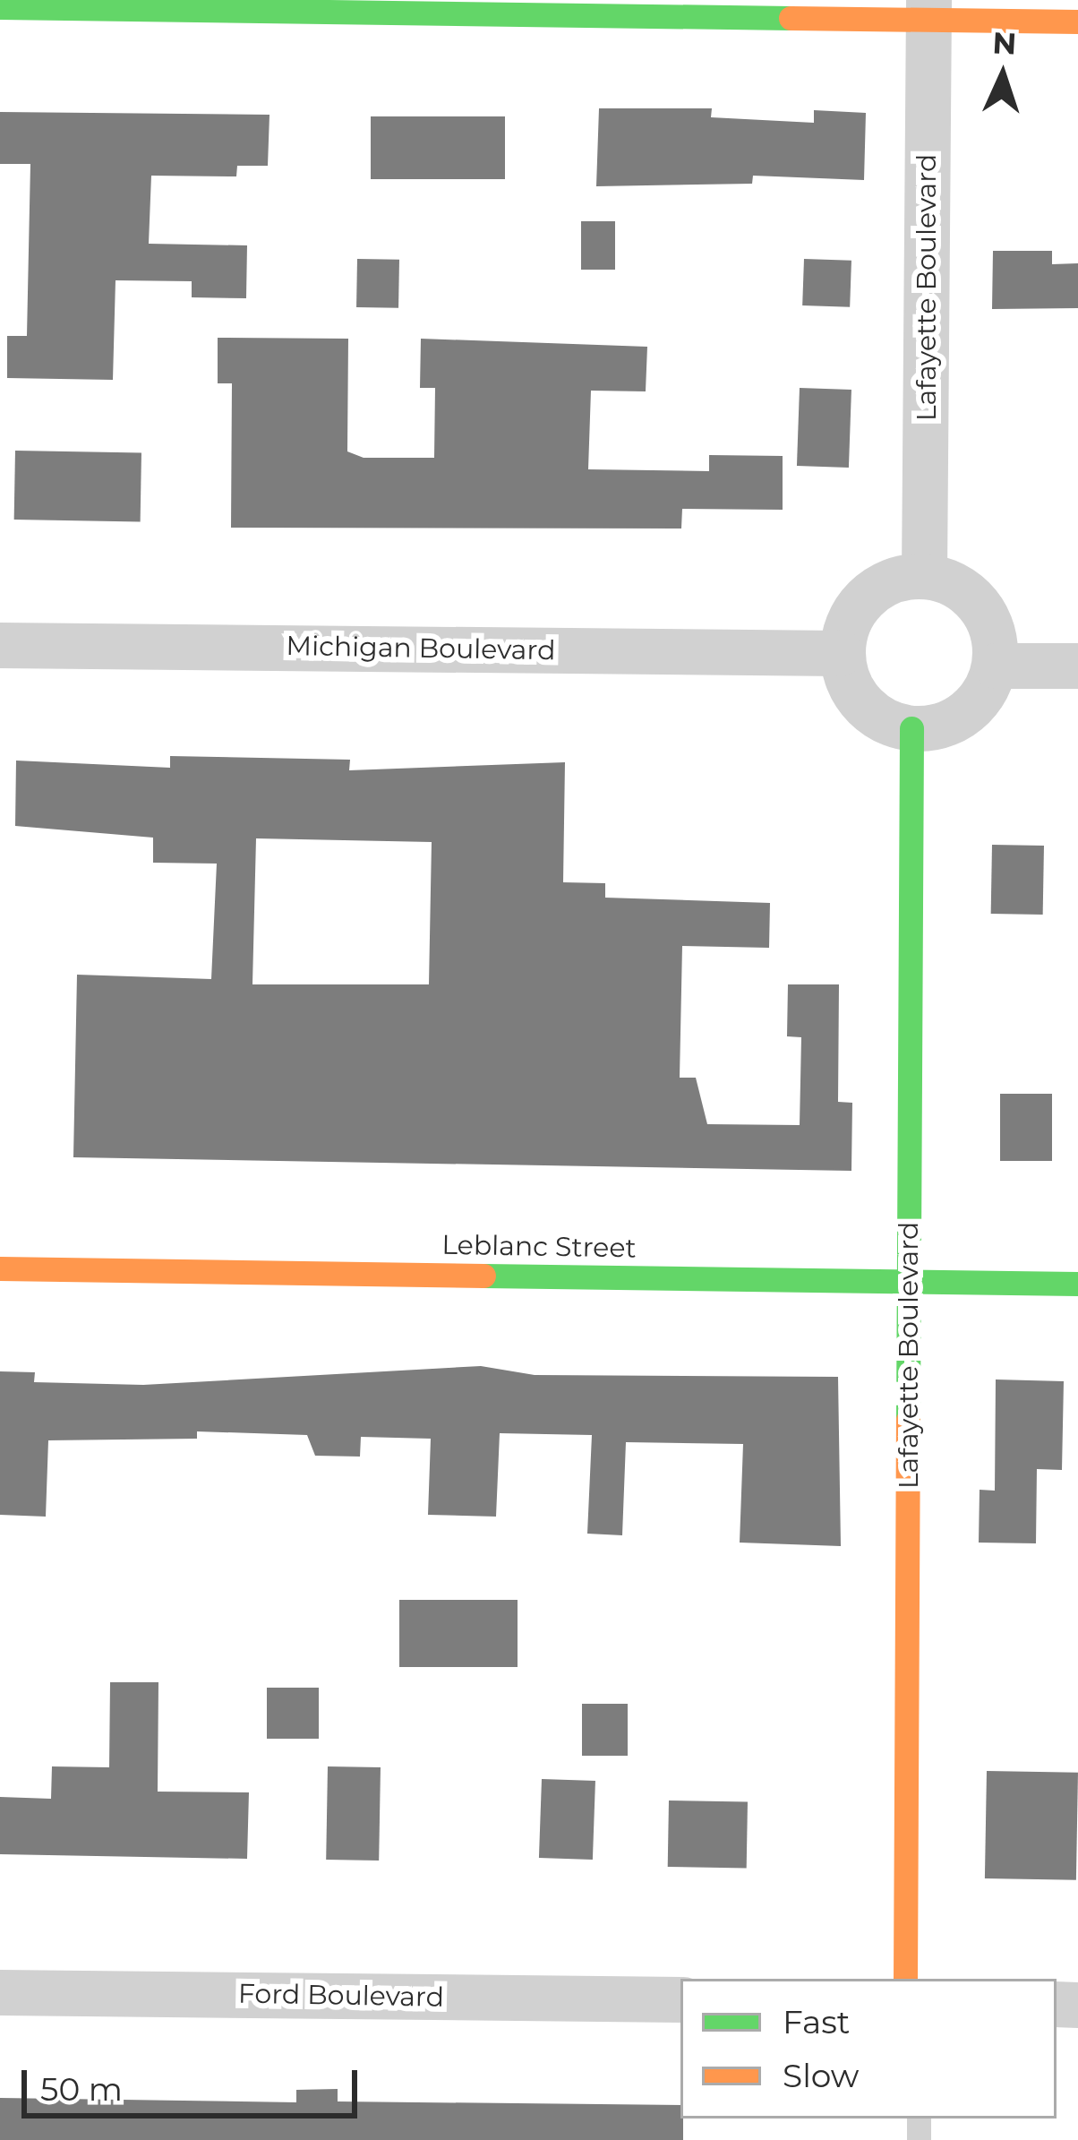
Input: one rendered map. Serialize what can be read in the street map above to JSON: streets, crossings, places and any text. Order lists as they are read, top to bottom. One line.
{"streets":{"street":["Lafayette Boulevard","Michigan Boulevard","Leblanc Street","Ford Boulevard"]},"crossings":[["Lafayette Boulevard","Michigan Boulevard"],["Lafayette Boulevard","Leblanc Street"]],"legend":["Fast","Slow"],"scale_bar":"50 m","north":"top"}
